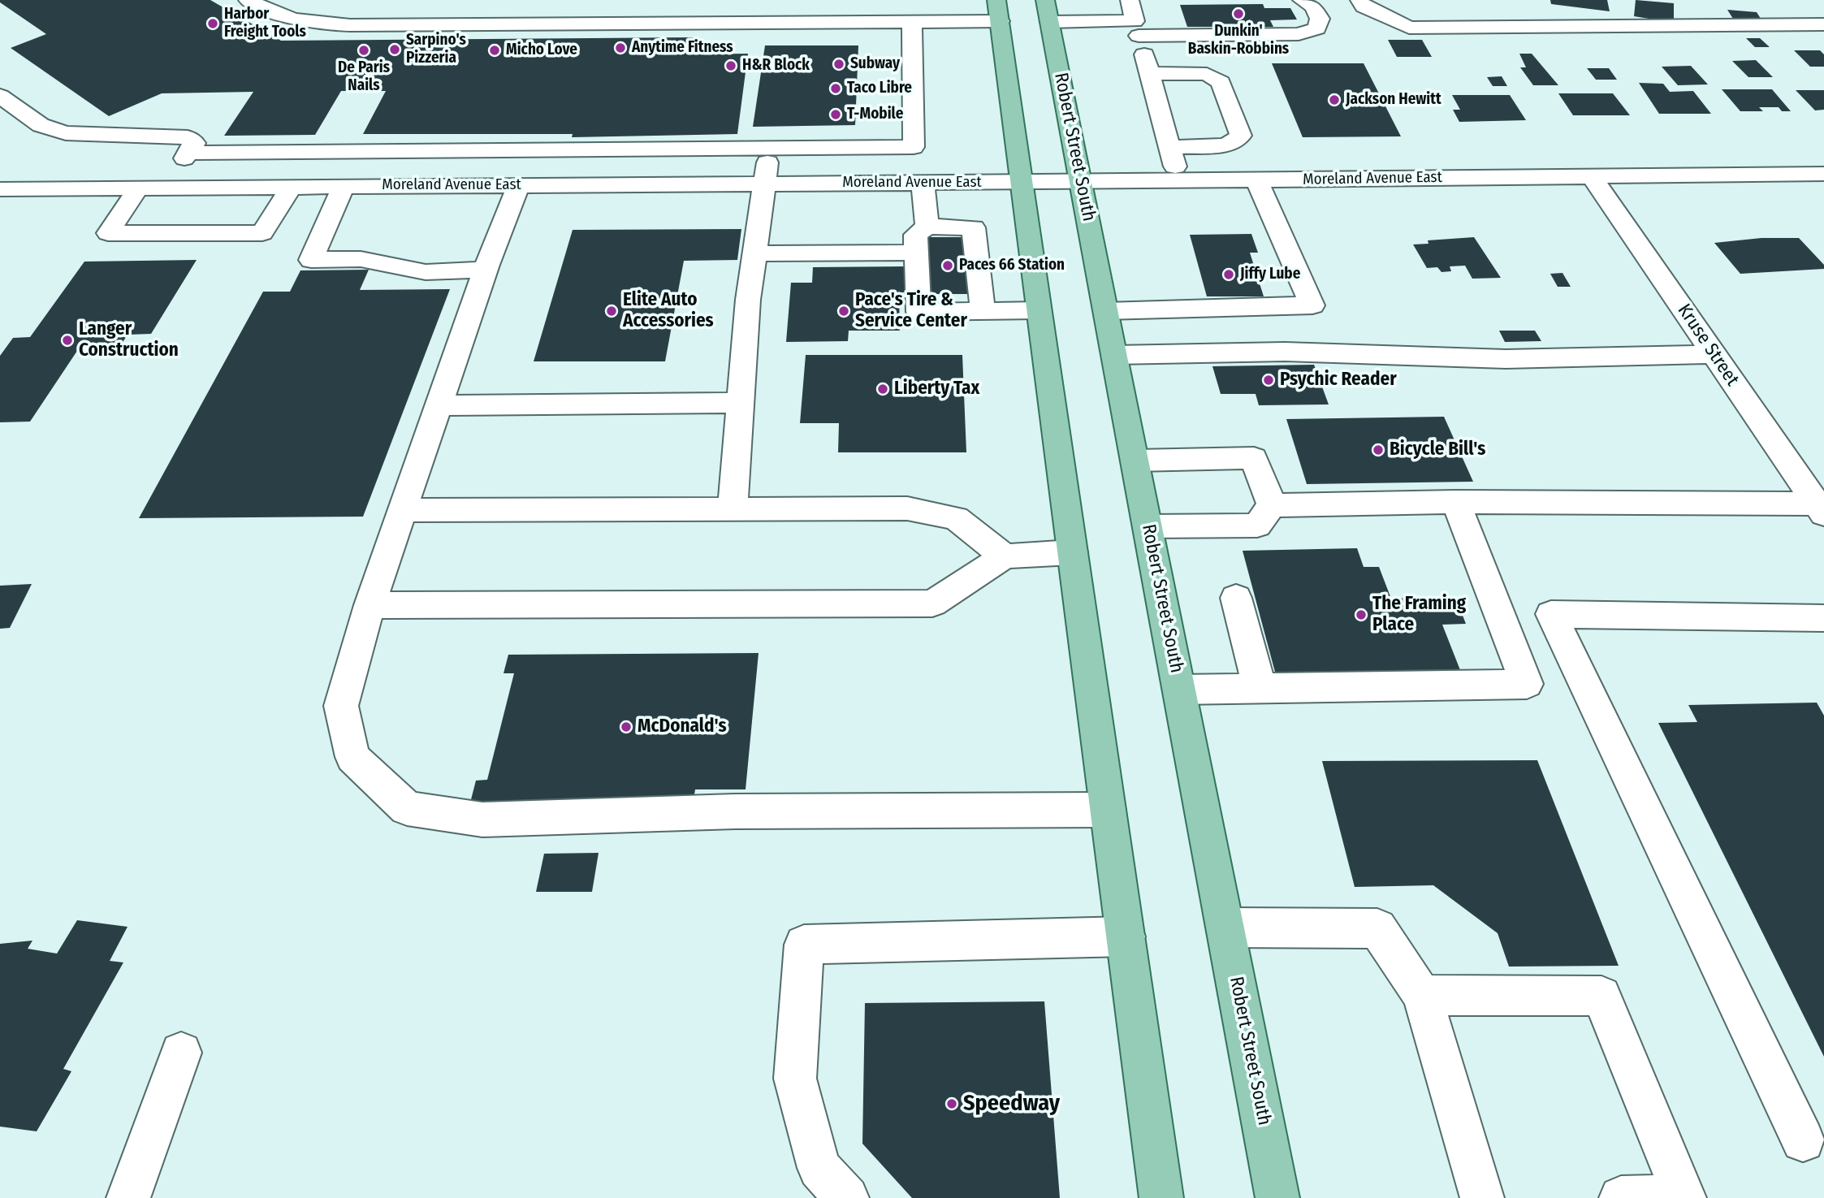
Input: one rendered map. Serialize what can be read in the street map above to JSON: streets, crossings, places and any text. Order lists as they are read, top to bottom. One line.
{"streets":{"main road":["Robert Street South"],"street":["Moreland Avenue East","Kruse Street"]},"crossings":[["Robert Street South","Moreland Avenue East"],["Moreland Avenue East","Kruse Street"]],"places":["Dunkin' Baskin-Robbins","Harbor Freight Tools","Anytime Fitness","Sarpino's Pizzeria","De Paris Nails","Micho Love","Subway","H&R Block","Taco Libre","Jackson Hewitt","T-Mobile","Paces 66 Station","Jiffy Lube","Elite Auto Accessories","Pace's Tire & Service Center","Langer Construction","Psychic Reader","Liberty Tax","Bicycle Bill's","The Framing Place","McDonald's","Speedway"]}
